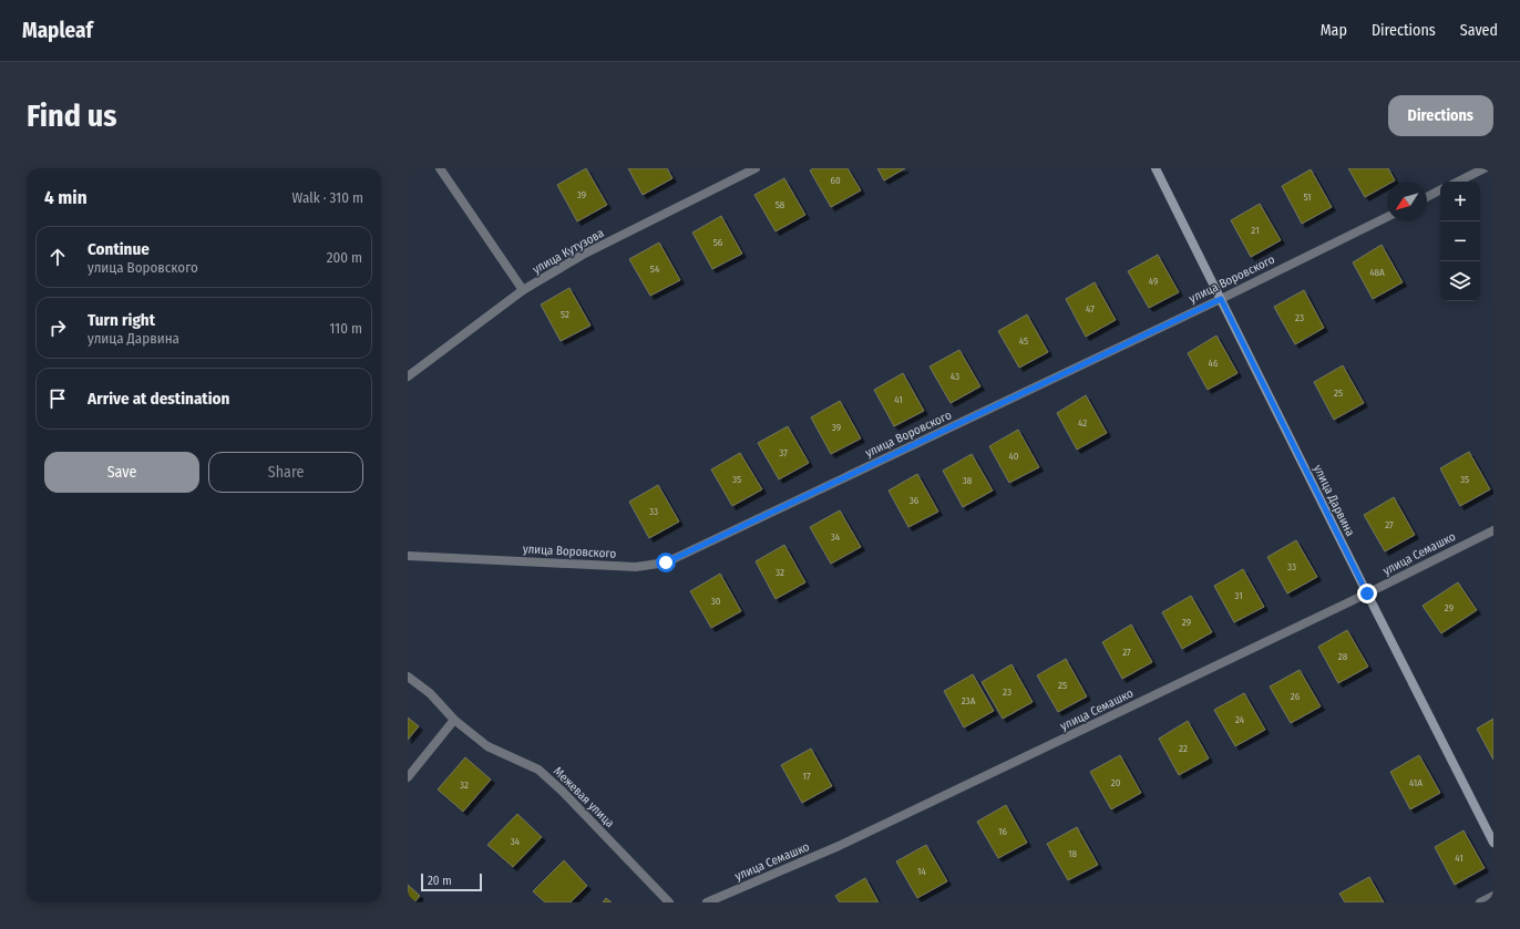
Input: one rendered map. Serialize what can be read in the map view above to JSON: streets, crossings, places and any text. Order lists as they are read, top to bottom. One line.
{"streets":{"street":["улица Кутузова","улица Воровского","улица Дарвина","улица Семашко","Межевая улица"]},"crossings":[["улица Воровского","улица Дарвина"],["улица Дарвина","улица Семашко"]],"house_numbers":["60","39","51","58","21","56","54","48А","49","47","52","23","45","46","43","25","41","42","39","37","40","35","35","38","36","33","27","34","33","32","31","30","29","29","27","28","25","23","26","23А","24","22","17","20","41А","32","16","34","18","41","14"],"scale_bar":"20 m","north":"bottom left","page":{"header":"Mapleaf","nav":["Map","Directions","Saved"],"buttons":["Directions",["Save","Share"]],"title":"Find us","heading":["4 min","Walk · 310 m"],"map_buttons":["+","−"],"list":[["Continue","улица Воровского","200 m"],["Turn right","улица Дарвина","110 m"],"Arrive at destination"],"scale":"20 m"}}
